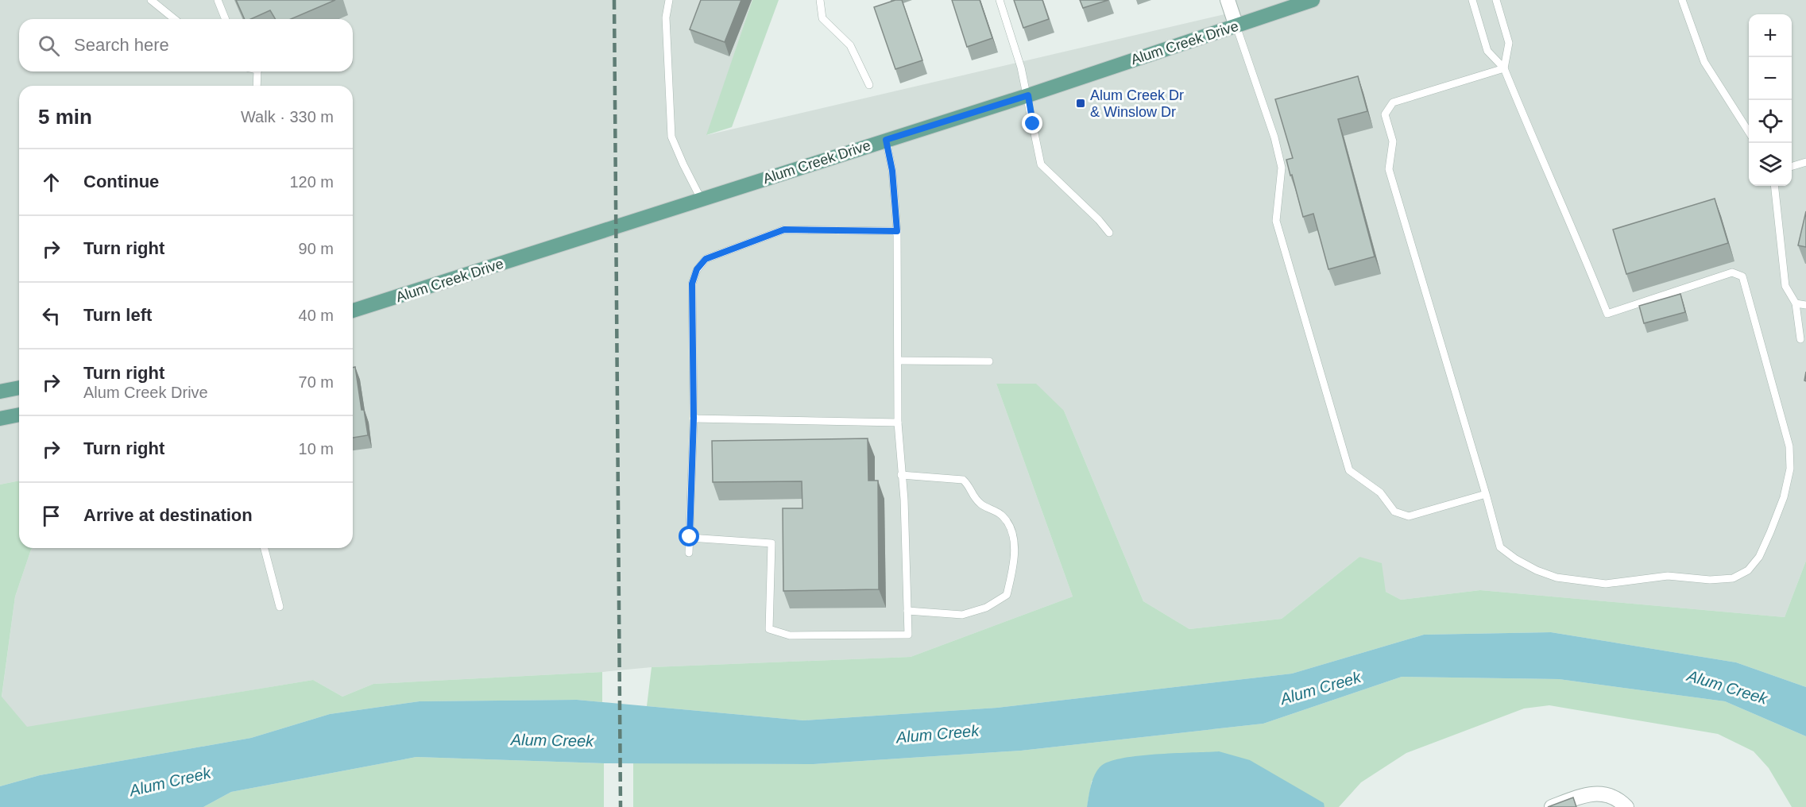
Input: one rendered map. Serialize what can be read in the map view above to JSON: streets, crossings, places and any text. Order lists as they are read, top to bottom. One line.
{"streets":{"main road":["Alum Creek Drive"]},"water":["Alum Creek"],"places":{"transit":["Alum Creek Dr & Winslow Dr"]},"page":{"map_buttons":["+","−"],"search":"Search here","heading":["5 min","Walk · 330 m"],"list":[["Continue","120 m"],["Turn right","90 m"],["Turn left","40 m"],["Turn right","Alum Creek Drive","70 m"],["Turn right","10 m"],"Arrive at destination"]}}
